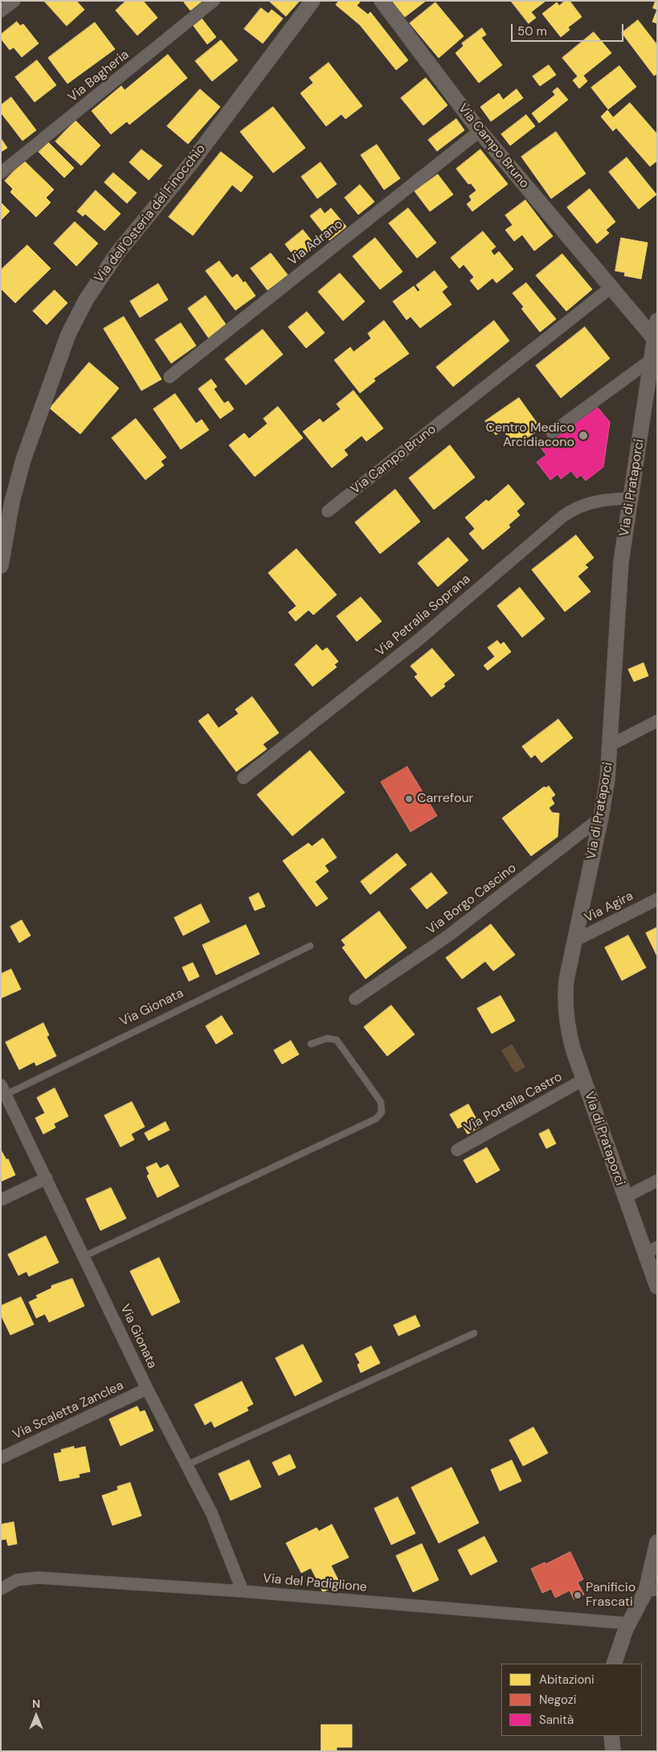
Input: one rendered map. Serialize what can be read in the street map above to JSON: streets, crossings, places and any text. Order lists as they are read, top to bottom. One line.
{"streets":{"street":["Via Bagheria","Via Campo Bruno","Via dell'Osteria del Finocchio","Via Adrano","Via di Prataporci","Via Petralia Soprana","Via Borgo Cascino","Via Agira","Via Gionata","Via Portella Castro","Via Scaletta Zanclea","Via del Padiglione"]},"crossings":[["Via Campo Bruno","Via Adrano"],["Via Campo Bruno","Via di Prataporci"],["Via di Prataporci","Via Petralia Soprana"],["Via di Prataporci","Via Borgo Cascino"],["Via di Prataporci","Via Agira"],["Via di Prataporci","Via Portella Castro"],["Via Gionata","Via Scaletta Zanclea"],["Via Gionata","Via del Padiglione"]],"places":["Centro Medico Arcidiacono","Carrefour","Panificio Frascati"],"legend":["Abitazioni","Negozi","Sanità"],"scale_bar":"50 m","north":"top"}
